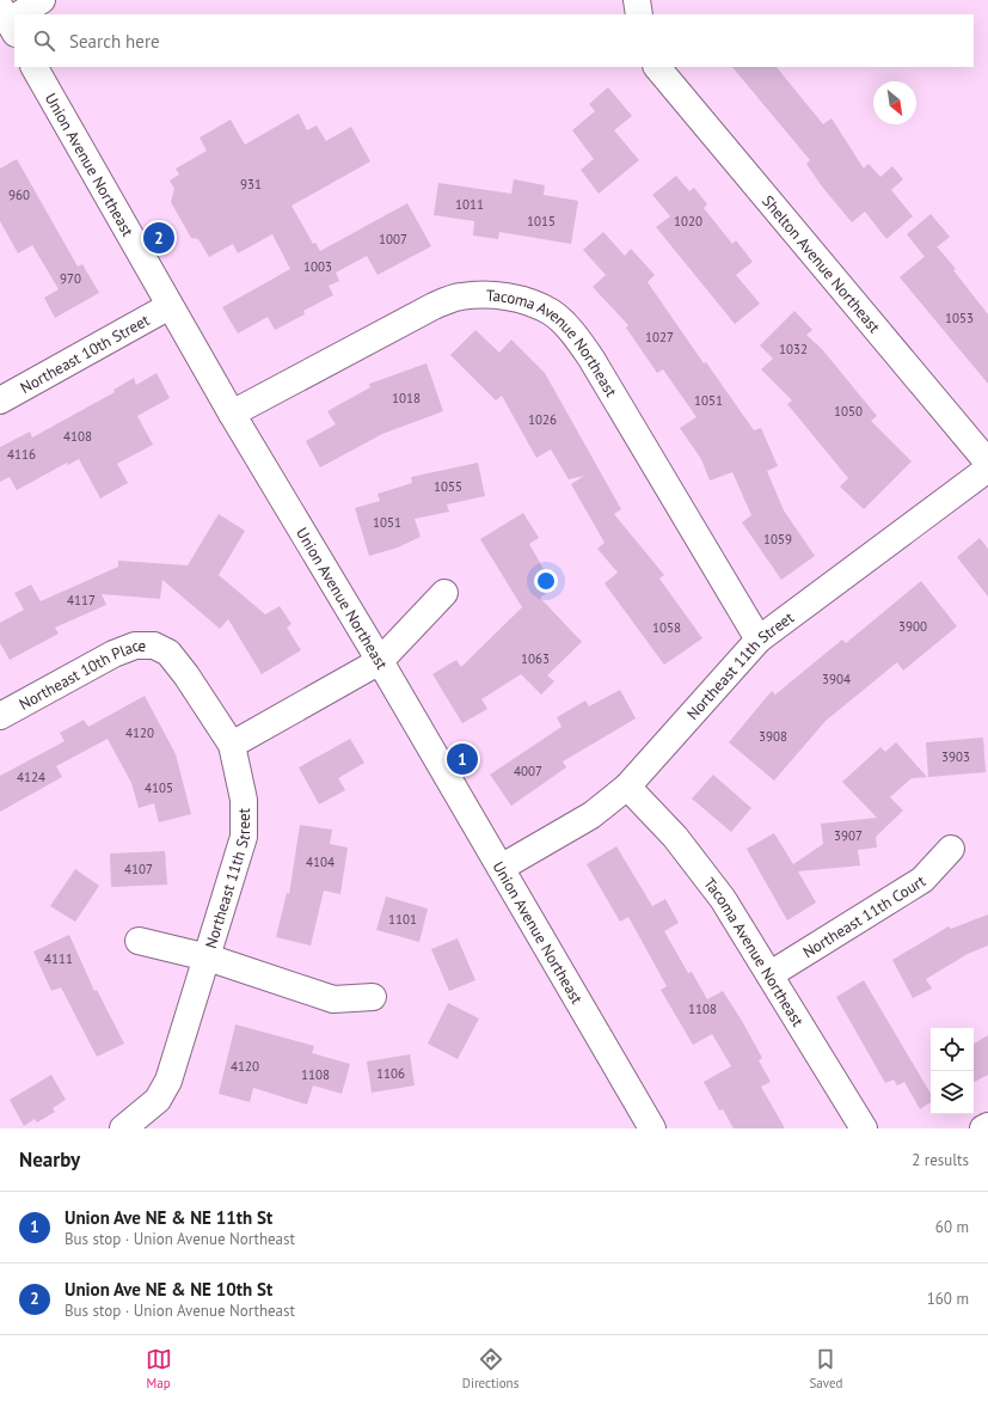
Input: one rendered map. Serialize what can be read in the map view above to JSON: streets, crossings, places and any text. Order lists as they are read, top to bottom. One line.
{"streets":{"street":["Union Avenue Northeast","Shelton Avenue Northeast","Tacoma Avenue Northeast","Northeast 10th Street","Northeast 11th Street","Northeast 10th Place","Northeast 11th Court"]},"crossings":[["Union Avenue Northeast","Tacoma Avenue Northeast"],["Union Avenue Northeast","Northeast 10th Street"],["Union Avenue Northeast","Northeast 11th Street"],["Tacoma Avenue Northeast","Northeast 11th Street"],["Tacoma Avenue Northeast","Northeast 11th Court"],["Northeast 11th Street","Northeast 10th Place"]],"house_numbers":["931","960","1011","1015","1020","1007","1003","970","1053","1027","1032","1018","1051","1050","1026","4108","4116","1055","1051","1059","4117","3900","1058","1063","3904","4120","3908","3903","4007","4124","4105","3907","4104","4107","1101","4111","1108","4120","1106","1108"],"north":"bottom right","page":{"search":"Search here","pins":["2","1"],"heading":["Nearby","2 results"],"list":[{"mark":"1","name":"Union Ave NE & NE 11th St","note":"Bus stop · Union Avenue Northeast","value":"60 m"},{"mark":"2","name":"Union Ave NE & NE 10th St","note":"Bus stop · Union Avenue Northeast","value":"160 m"}],"nav":["Map","Directions","Saved"]}}
